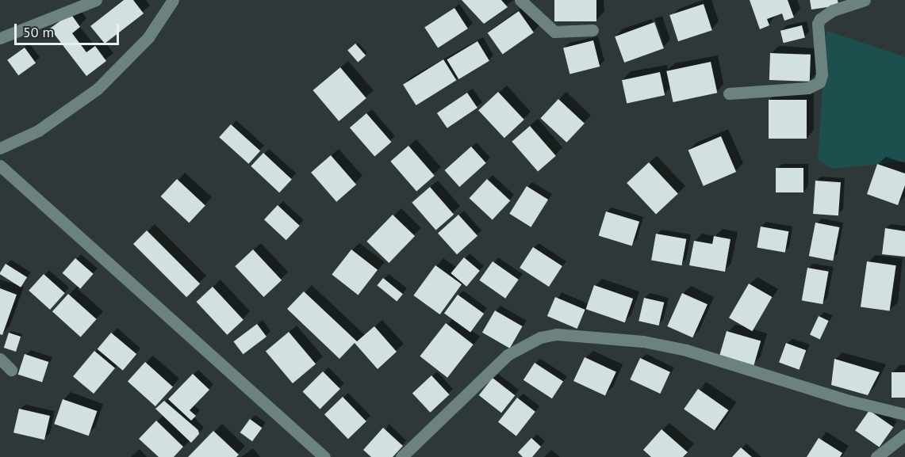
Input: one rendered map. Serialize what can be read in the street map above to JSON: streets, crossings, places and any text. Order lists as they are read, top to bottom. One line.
{"scale_bar":"50 m"}
